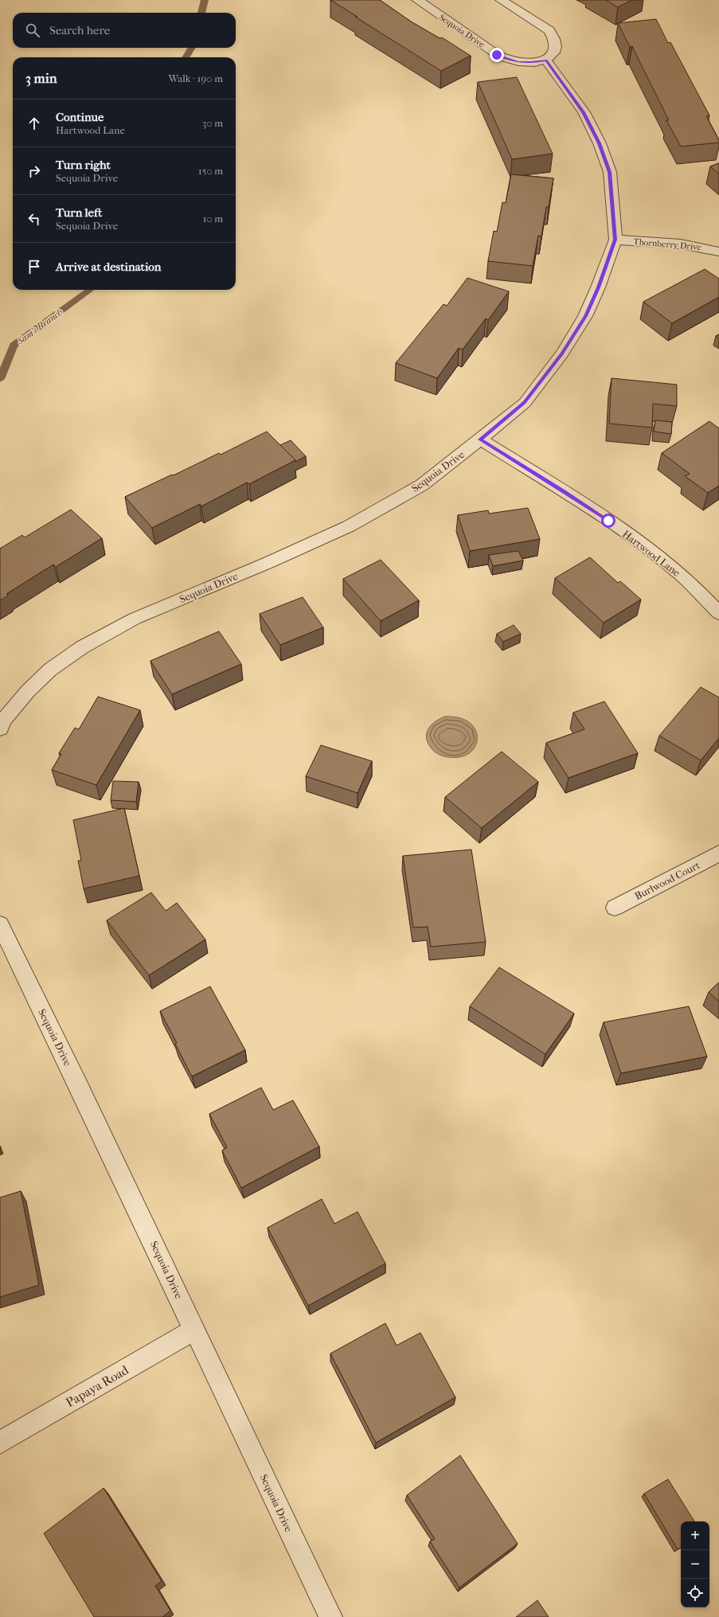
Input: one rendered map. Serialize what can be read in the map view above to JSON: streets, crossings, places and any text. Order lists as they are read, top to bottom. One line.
{"streets":{"street":["Sequoia Drive","Thornberry Drive","Hartwood Lane","Burlwood Court","Papaya Road"]},"crossings":[["Sequoia Drive","Thornberry Drive"],["Sequoia Drive","Hartwood Lane"],["Sequoia Drive","Papaya Road"]],"water":["Sam's Branch"],"page":{"search":"Search here","heading":["3 min","Walk · 190 m"],"list":[["Continue","Hartwood Lane","30 m"],["Turn right","Sequoia Drive","150 m"],["Turn left","Sequoia Drive","10 m"],"Arrive at destination"],"map_buttons":["+","−"]}}
